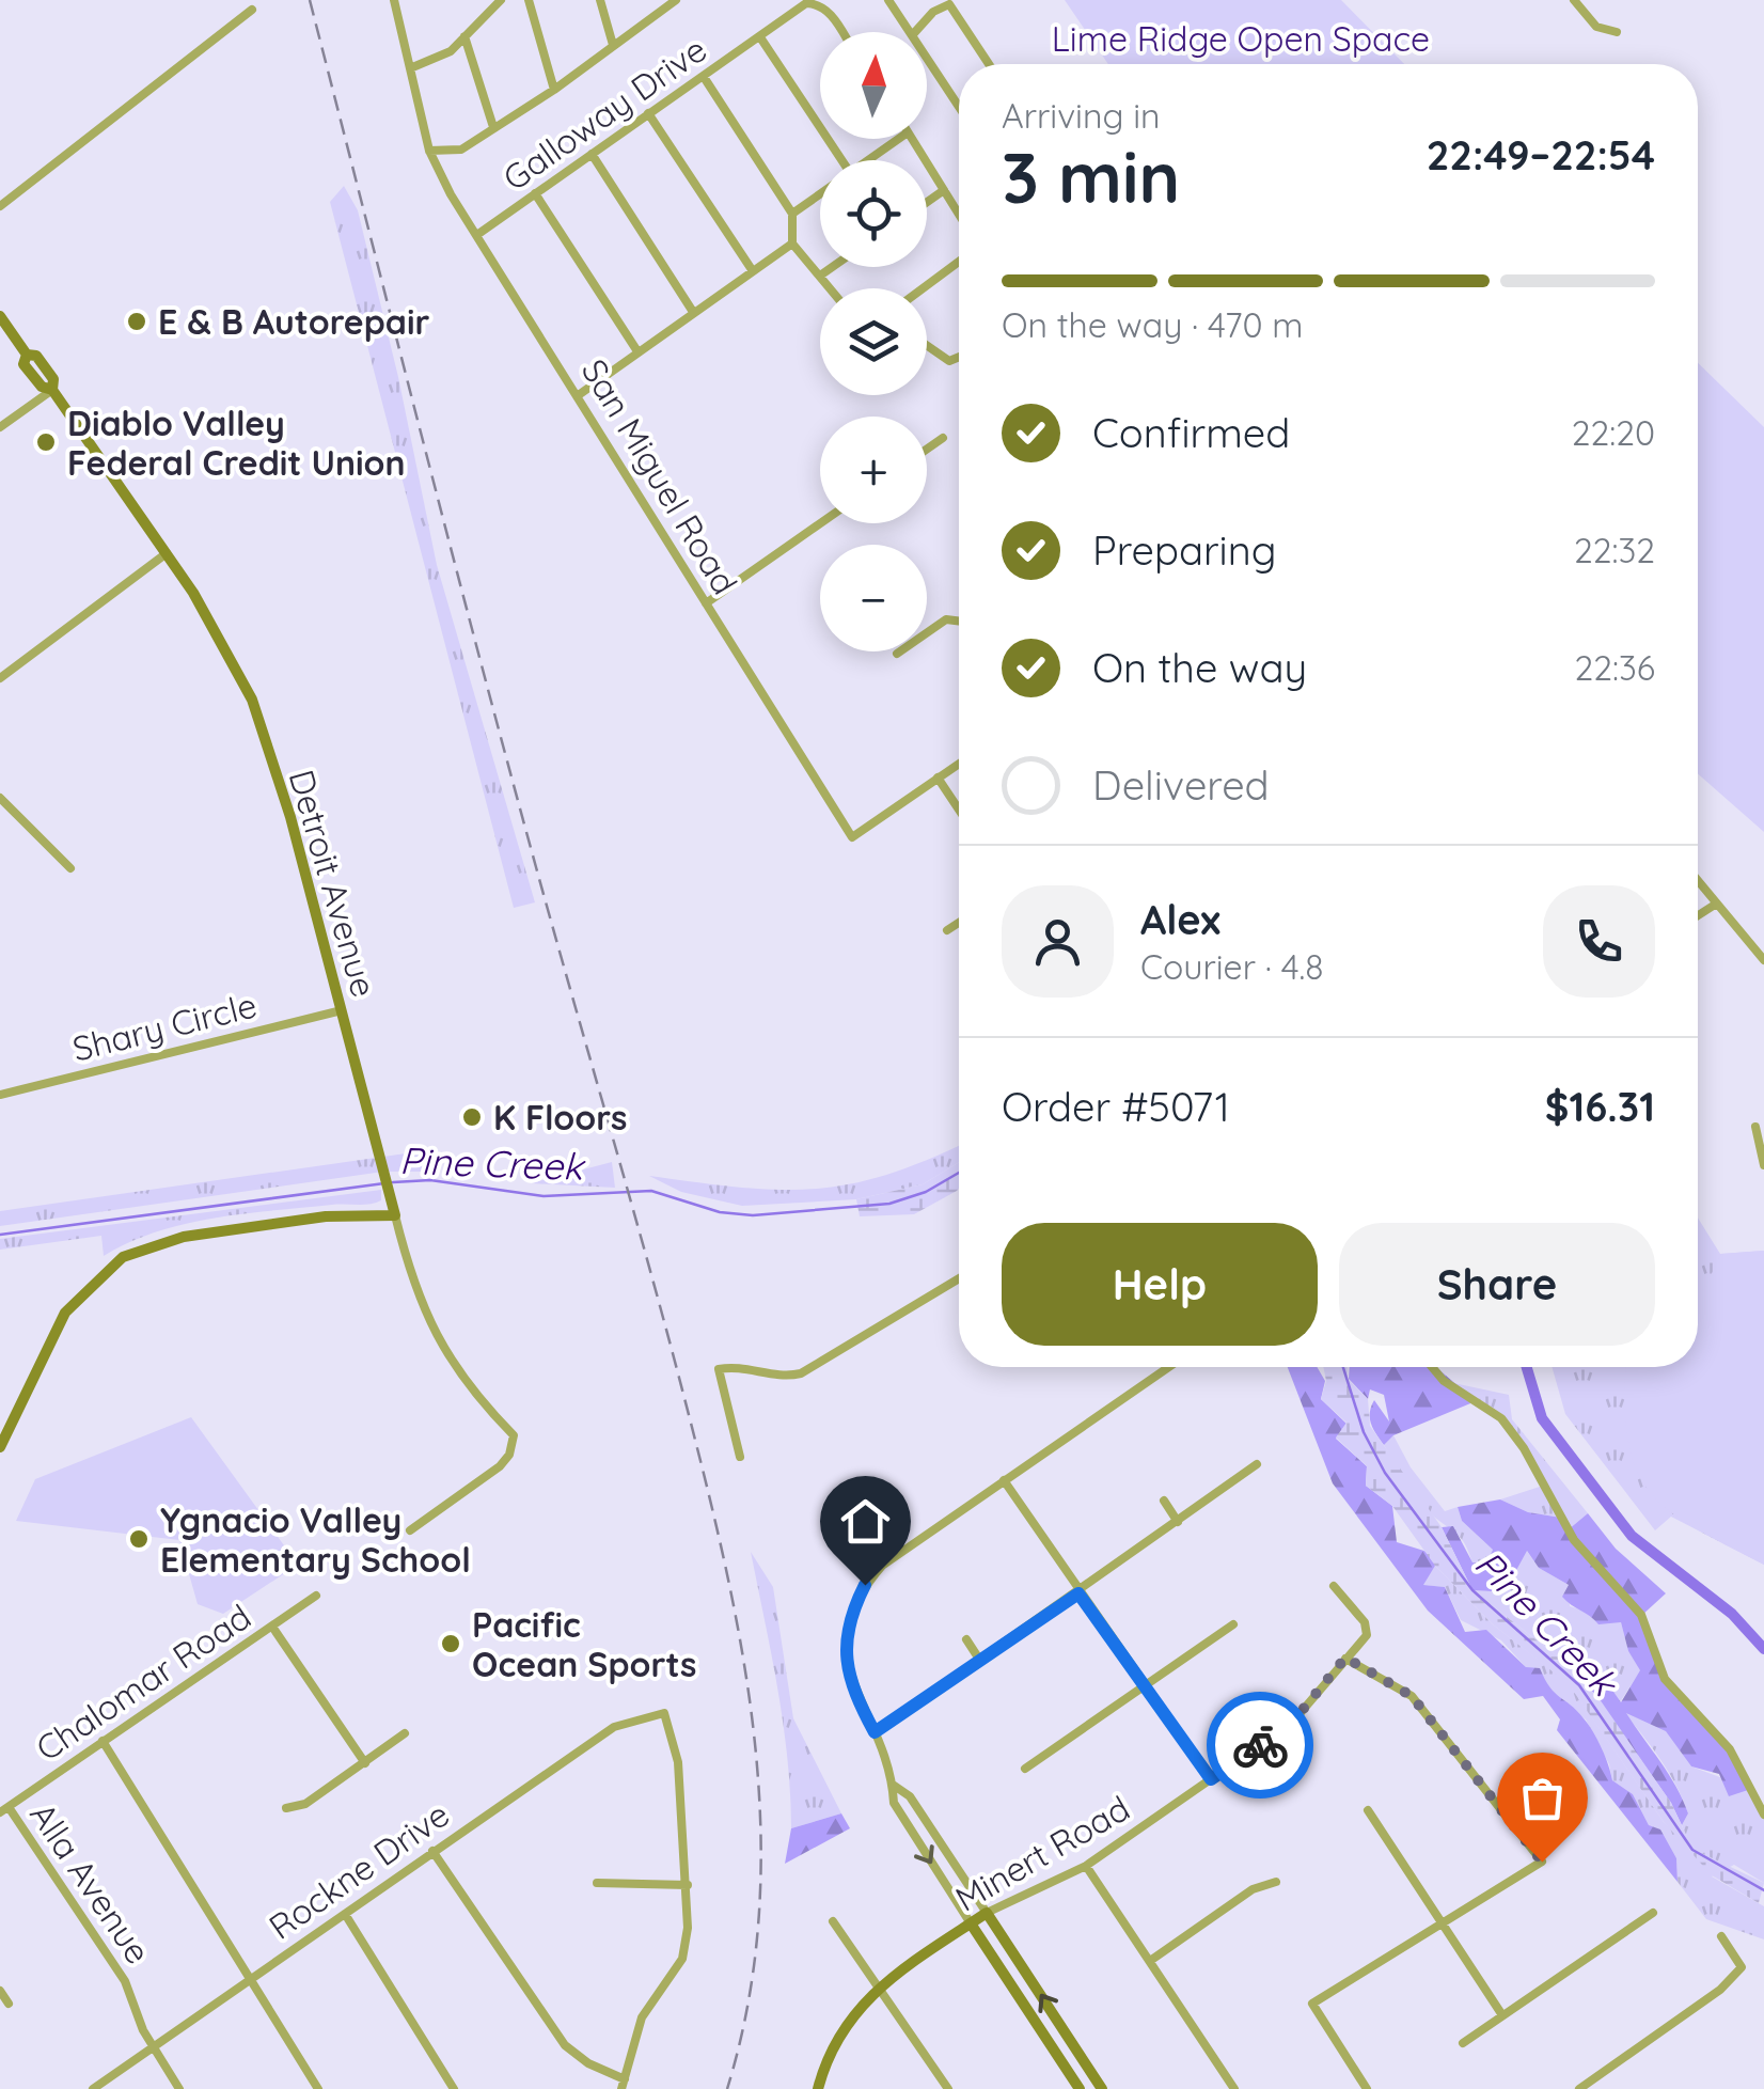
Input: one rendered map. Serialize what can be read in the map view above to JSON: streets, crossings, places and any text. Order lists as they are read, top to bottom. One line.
{"streets":{"street":["Galloway Drive","San Miguel Road","Detroit Avenue","Shary Circle","Chalomar Road","Minert Road","Rockne Drive","Alla Avenue"]},"crossings":[["Galloway Drive","San Miguel Road"],["Detroit Avenue","Shary Circle"],["Chalomar Road","Alla Avenue"],["Rockne Drive","Alla Avenue"]],"water":["Pine Creek"],"parks":["Lime Ridge Open Space"],"places":["E & B Autorepair","Diablo Valley Federal Credit Union","K Floors","Ygnacio Valley Elementary School","Pacific Ocean Sports"],"north":"top","page":{"map_buttons":["+","−"],"heading":["3 min","Arriving in","22:49–22:54"],"panel":["Alex","Courier · 4.8","Order #5071","$16.31"],"bar":"On the way · 470 m","list":[["Confirmed","22:20"],["Preparing","22:32"],["On the way","22:36"],"Delivered"],"buttons":["Help","Share"]}}
